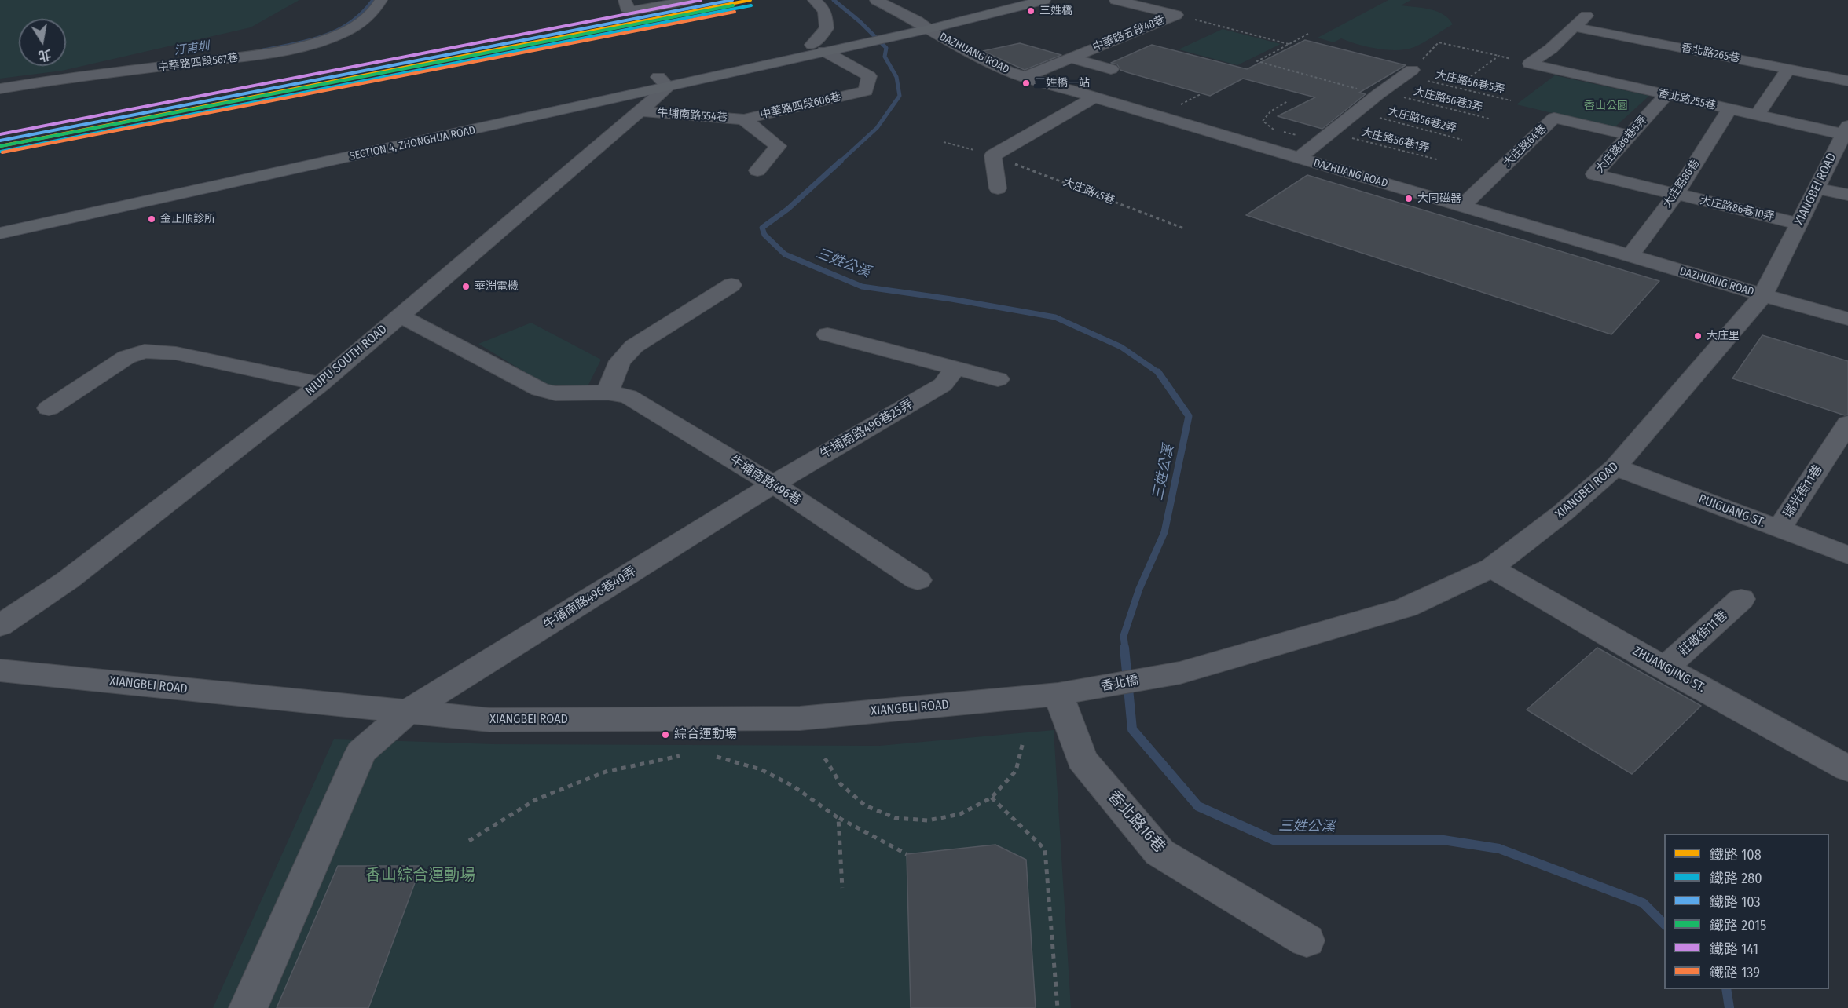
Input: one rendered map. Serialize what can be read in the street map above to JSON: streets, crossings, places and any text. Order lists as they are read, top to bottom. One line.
{"streets":{"main road":["SECTION 4, ZHONGHUA ROAD"],"street":["中華路五段48巷","DAZHUANG ROAD","香北路265巷","中華路四段567巷","香北路255巷","中華路四段606巷","牛埔南路554巷","大庄路86巷5弄","大庄路64巷","大庄路86巷","XIANGBEI ROAD","大庄路86巷10弄","NIUPU SOUTH ROAD","牛埔南路496巷25弄","牛埔南路496巷","瑞光街11巷","RUIGUANG ST.","牛埔南路496巷40弄","莊敬街11巷","ZHUANGJING ST.","香北橋","香北路16巷"],"path":["大庄路56巷5弄","大庄路56巷3弄","大庄路56巷2弄","大庄路56巷1弄","大庄路45巷"]},"crossings":[["中華路五段48巷","DAZHUANG ROAD"],["DAZHUANG ROAD","大庄路64巷"],["DAZHUANG ROAD","大庄路86巷"],["DAZHUANG ROAD","XIANGBEI ROAD"],["香北路255巷","大庄路86巷5弄"],["香北路255巷","大庄路86巷"],["香北路255巷","XIANGBEI ROAD"],["中華路四段606巷","牛埔南路554巷"],["中華路四段606巷","SECTION 4, ZHONGHUA ROAD"],["牛埔南路554巷","NIUPU SOUTH ROAD"],["SECTION 4, ZHONGHUA ROAD","NIUPU SOUTH ROAD"],["大庄路86巷5弄","大庄路64巷"],["大庄路86巷5弄","大庄路86巷"],["大庄路86巷5弄","大庄路86巷10弄"],["大庄路86巷","大庄路86巷10弄"],["XIANGBEI ROAD","大庄路86巷10弄"],["XIANGBEI ROAD","RUIGUANG ST."],["XIANGBEI ROAD","牛埔南路496巷40弄"],["XIANGBEI ROAD","ZHUANGJING ST."],["XIANGBEI ROAD","香北橋"],["XIANGBEI ROAD","香北路16巷"],["NIUPU SOUTH ROAD","牛埔南路496巷"],["牛埔南路496巷25弄","牛埔南路496巷"],["牛埔南路496巷25弄","牛埔南路496巷40弄"],["牛埔南路496巷","牛埔南路496巷40弄"],["瑞光街11巷","RUIGUANG ST."],["莊敬街11巷","ZHUANGJING ST."],["香北橋","香北路16巷"]],"water":["汀甫圳","三姓公溪"],"parks":["香山公園","香山綜合運動場"],"places":["三姓橋","三姓橋一站","大同磁器","金正順診所","華淵電機","大庄里","綜合運動場"],"lines":["rail line 108","rail line 103","rail line 141","rail line 280","rail line 2015","rail line 139"],"legend":["鐵路 108","鐵路 280","鐵路 103","鐵路 2015","鐵路 141","鐵路 139"],"north":"bottom"}
